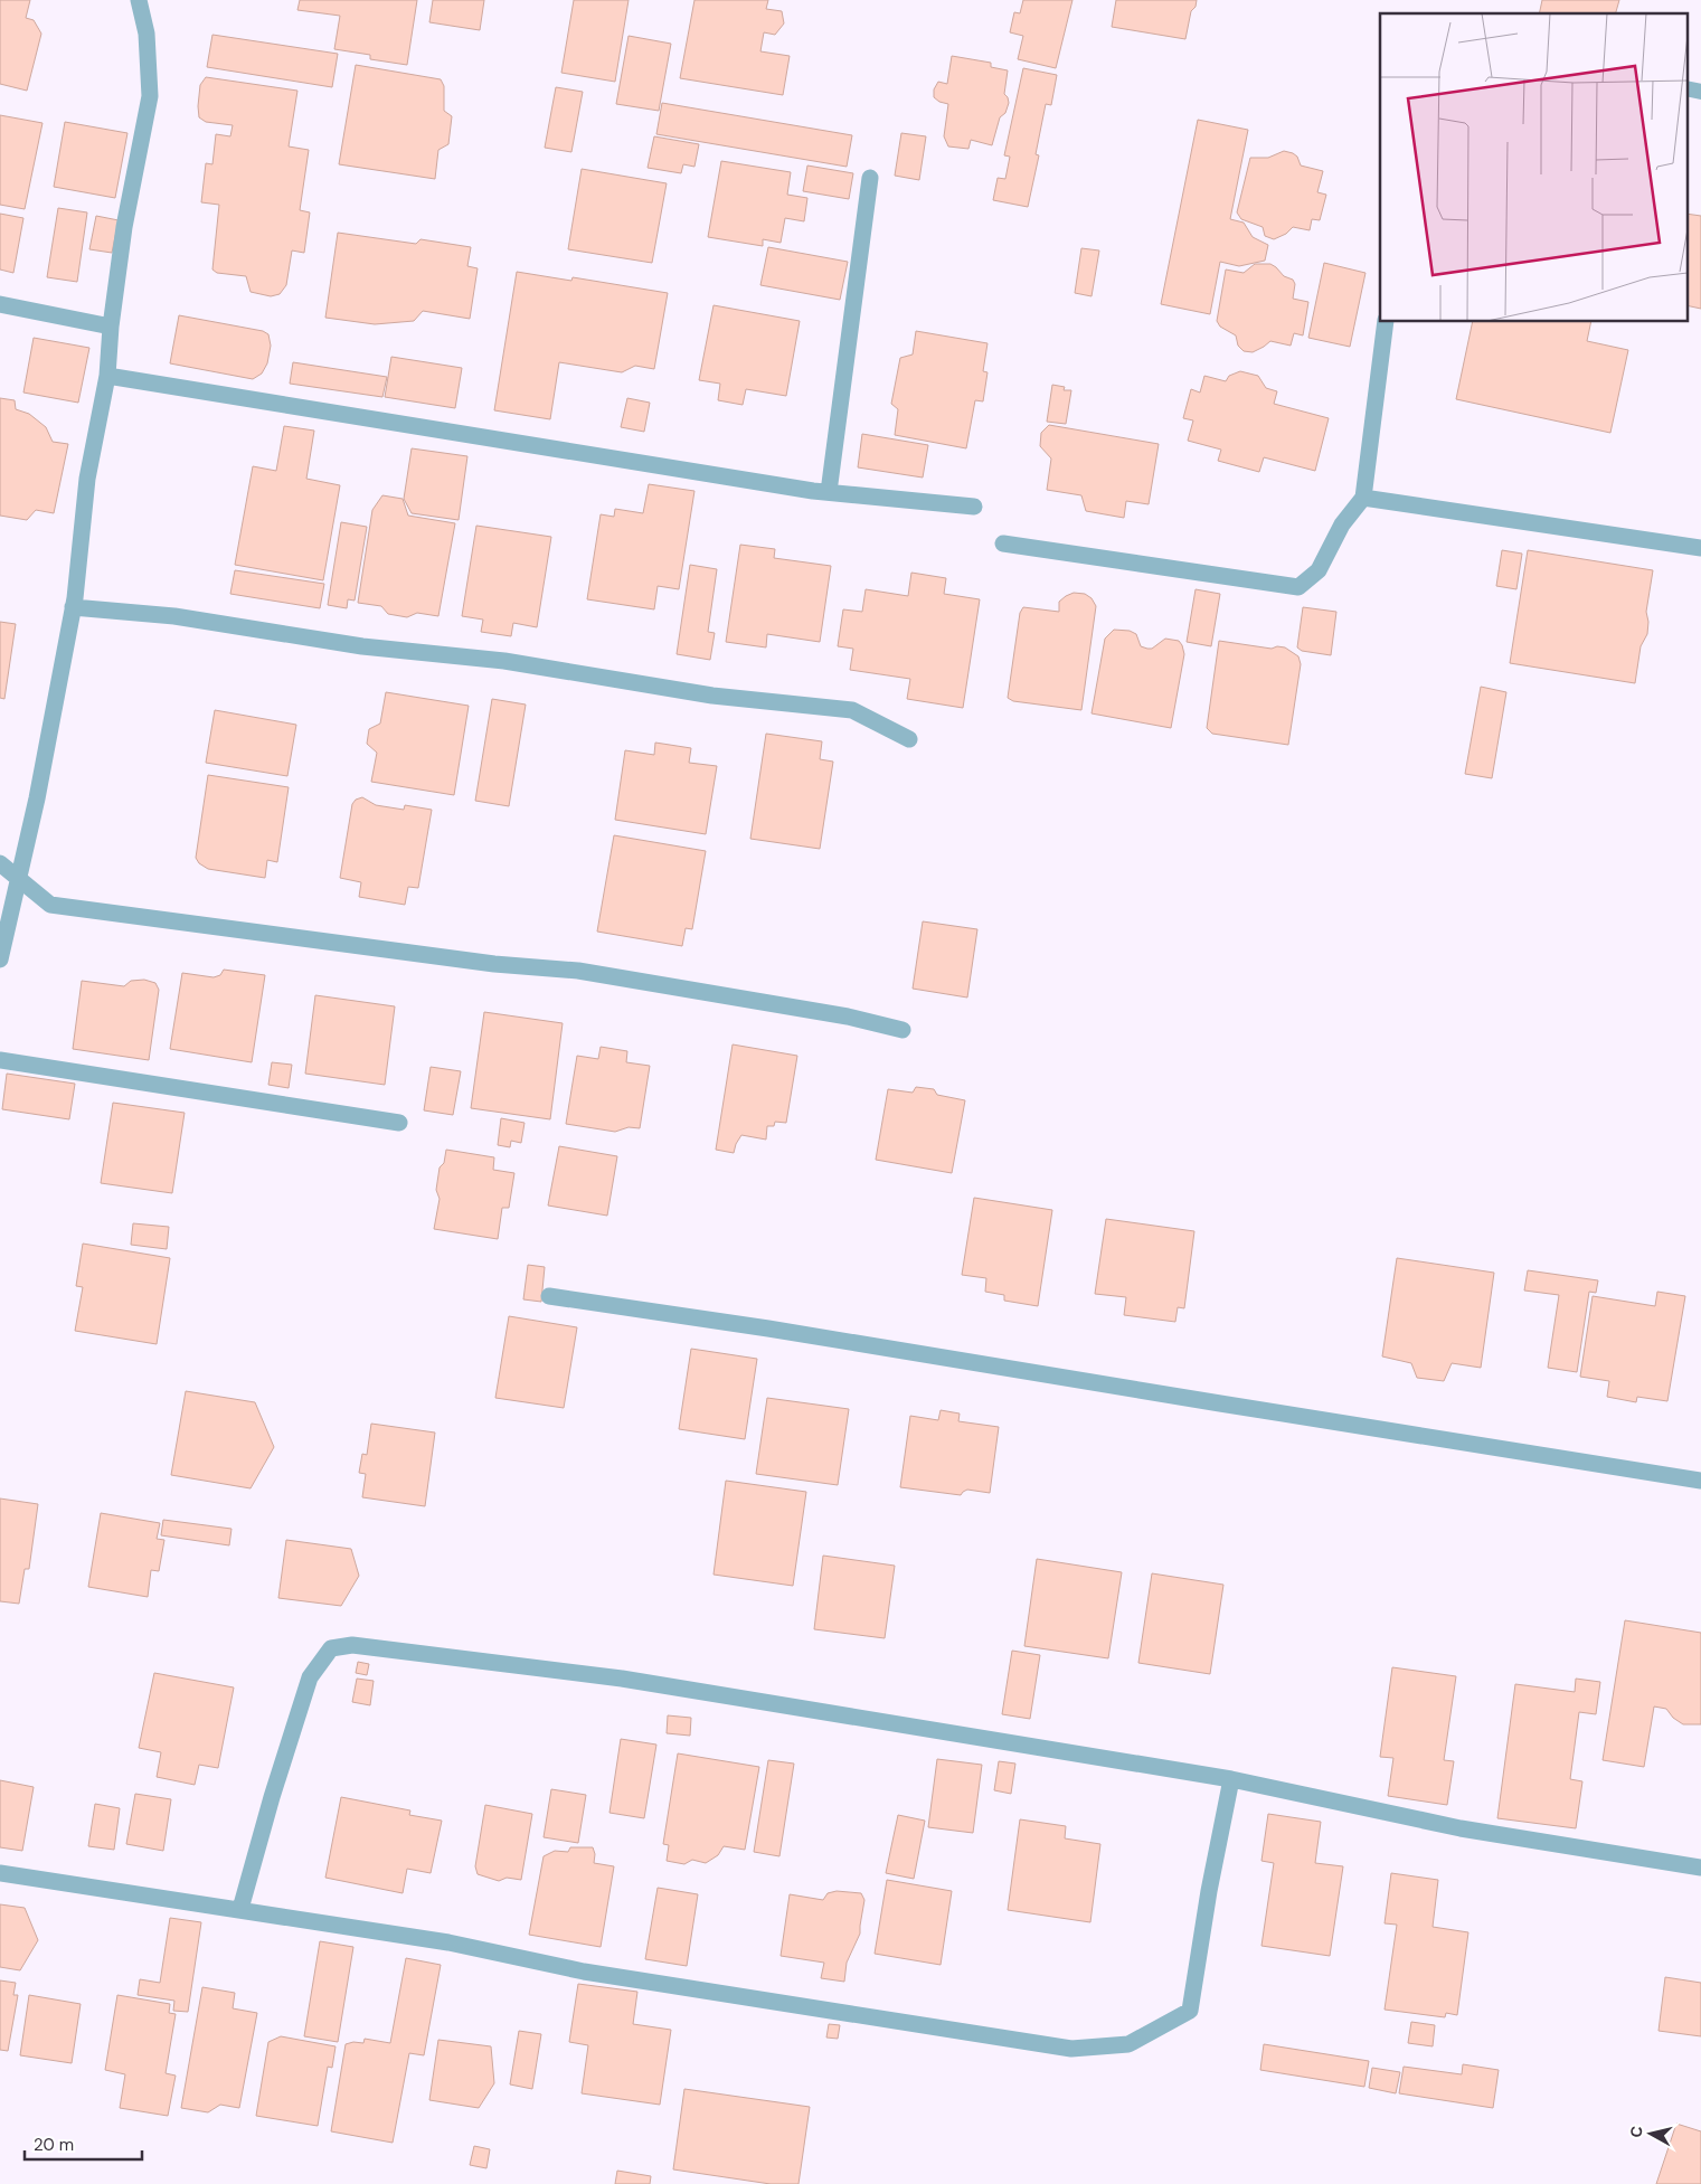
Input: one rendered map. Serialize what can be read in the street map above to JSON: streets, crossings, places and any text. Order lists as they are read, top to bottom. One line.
{"scale_bar":"20 m","north":"left"}
